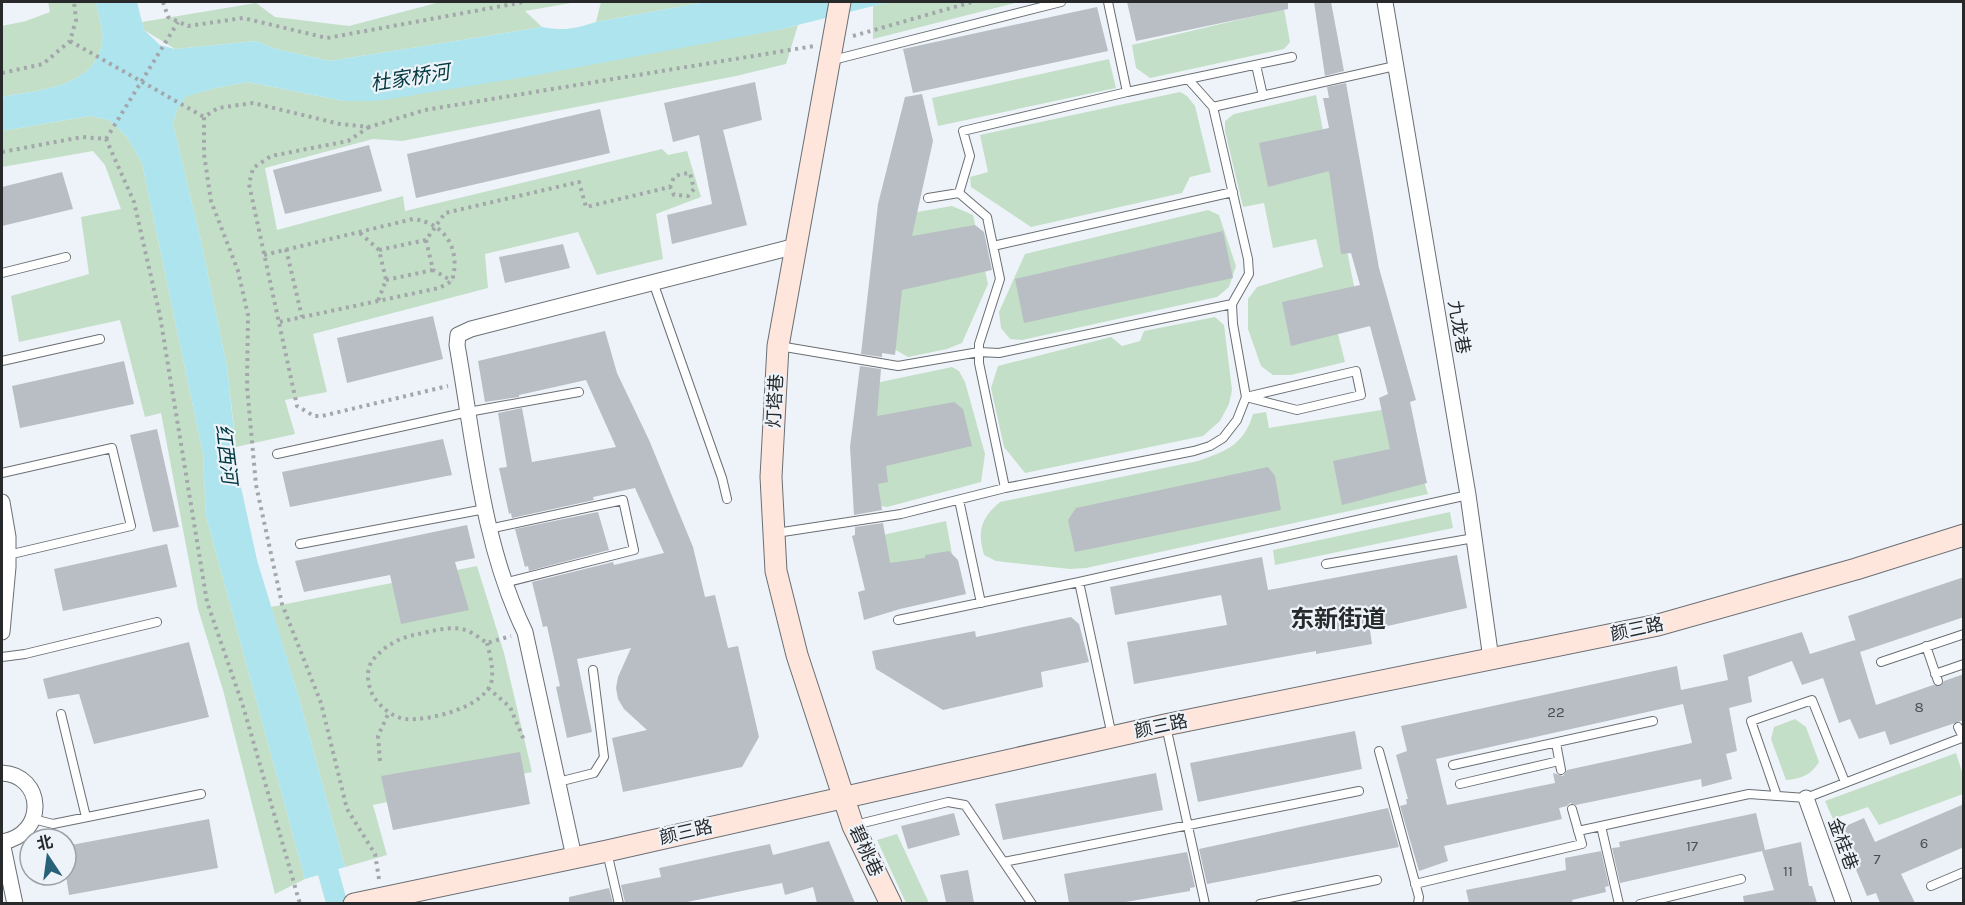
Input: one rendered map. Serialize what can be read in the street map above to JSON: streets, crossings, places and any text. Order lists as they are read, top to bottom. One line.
{"streets":{"street":["九龙巷","灯塔巷","颜三路","金桂巷","碧桃巷"]},"crossings":[["九龙巷","颜三路"],["灯塔巷","颜三路"],["灯塔巷","碧桃巷"],["颜三路","碧桃巷"]],"districts":["东新街道"],"water":["杜家桥河","红西河"],"house_numbers":["8","22","6","17","7","11"],"north":"top"}
